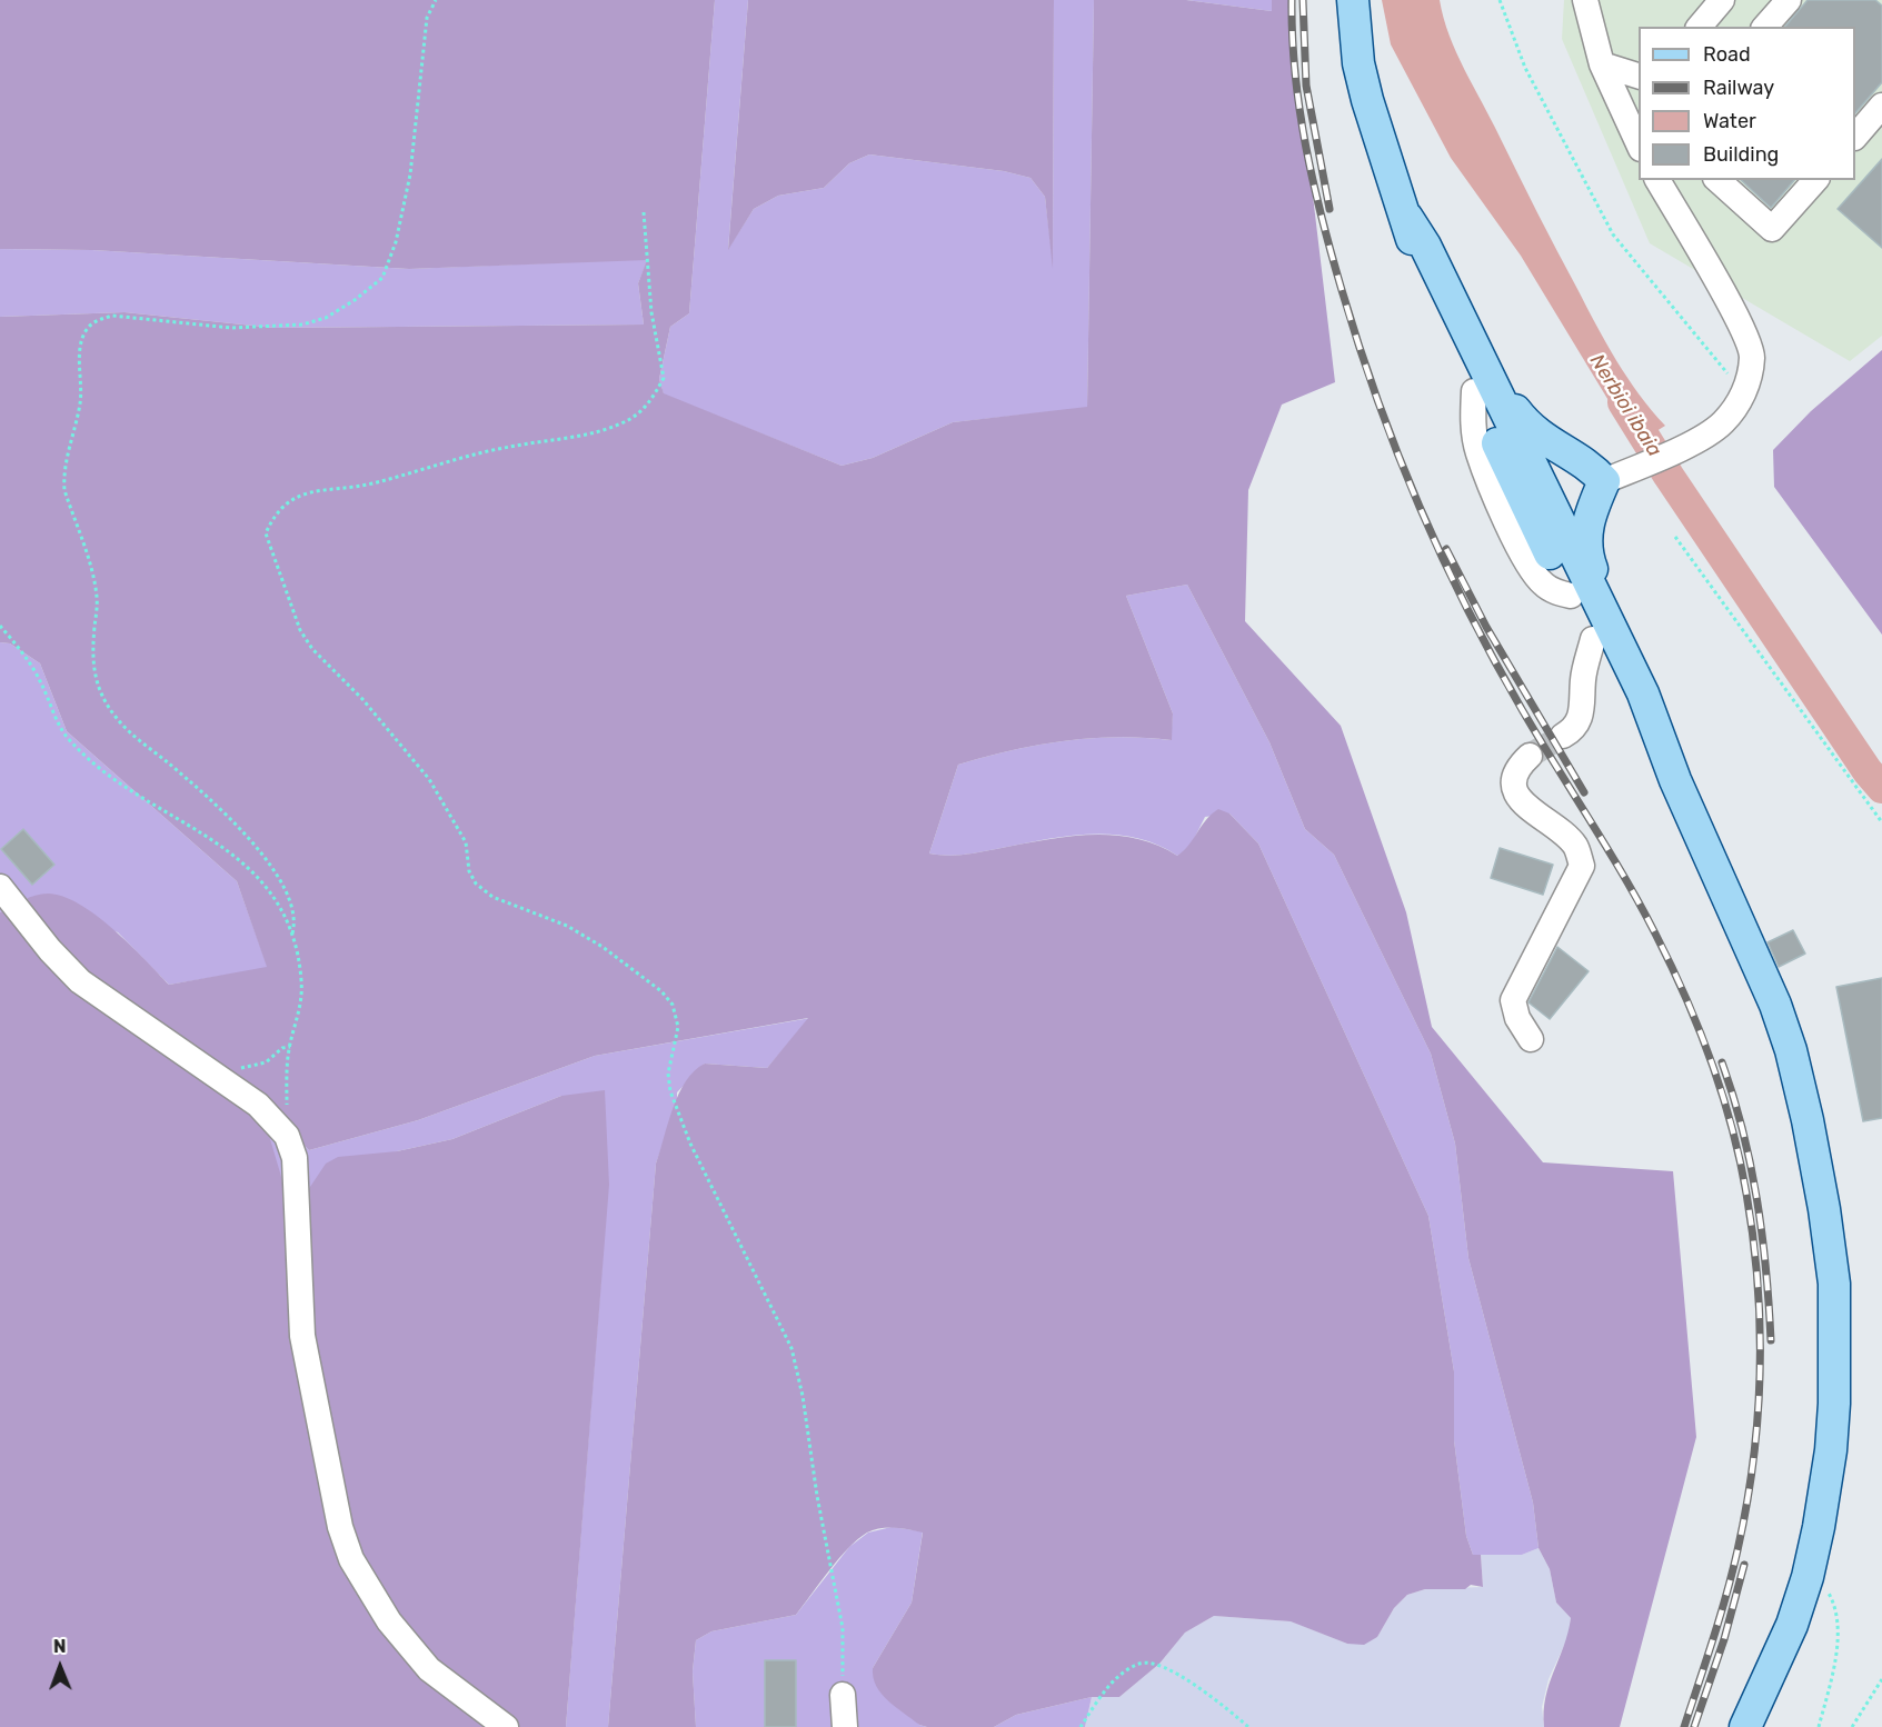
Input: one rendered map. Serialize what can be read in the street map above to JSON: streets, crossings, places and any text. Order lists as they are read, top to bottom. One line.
{"water":["Nerbioi ibaia"],"legend":["Road","Railway","Water","Building"],"north":"top"}
